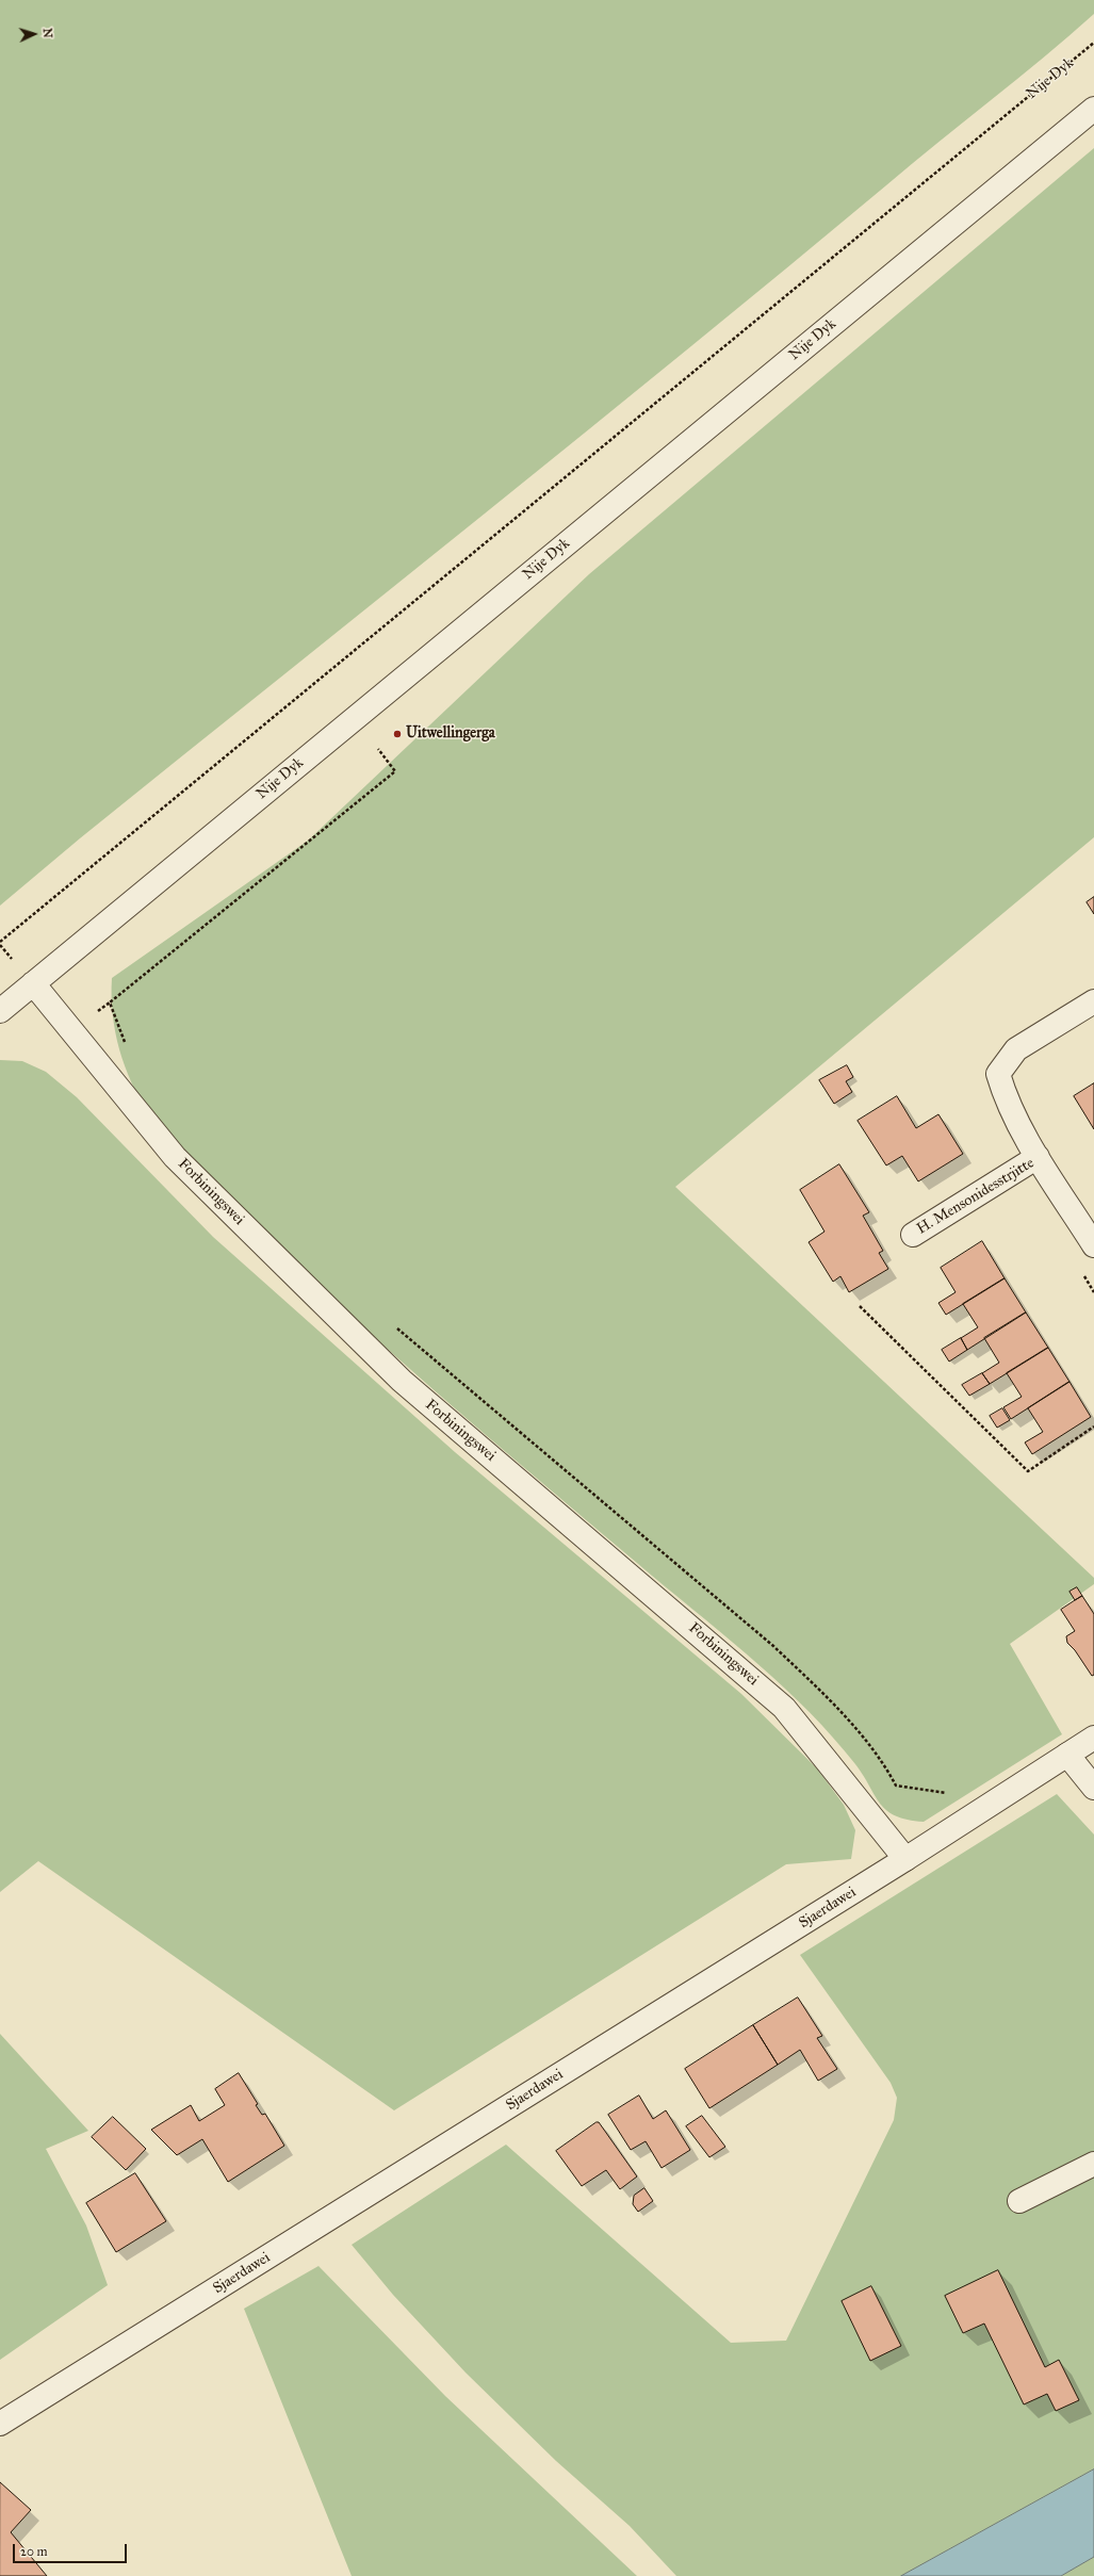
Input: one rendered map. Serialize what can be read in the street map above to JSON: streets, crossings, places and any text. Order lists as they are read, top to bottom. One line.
{"streets":{"street":["Nije Dyk","Forbiningswei","H. Mensonidesstrjitte","Sjaerdawei"]},"crossings":[["Nije Dyk","Forbiningswei"],["Forbiningswei","Sjaerdawei"]],"places":["Uitwellingerga"],"scale_bar":"20 m","north":"right"}
